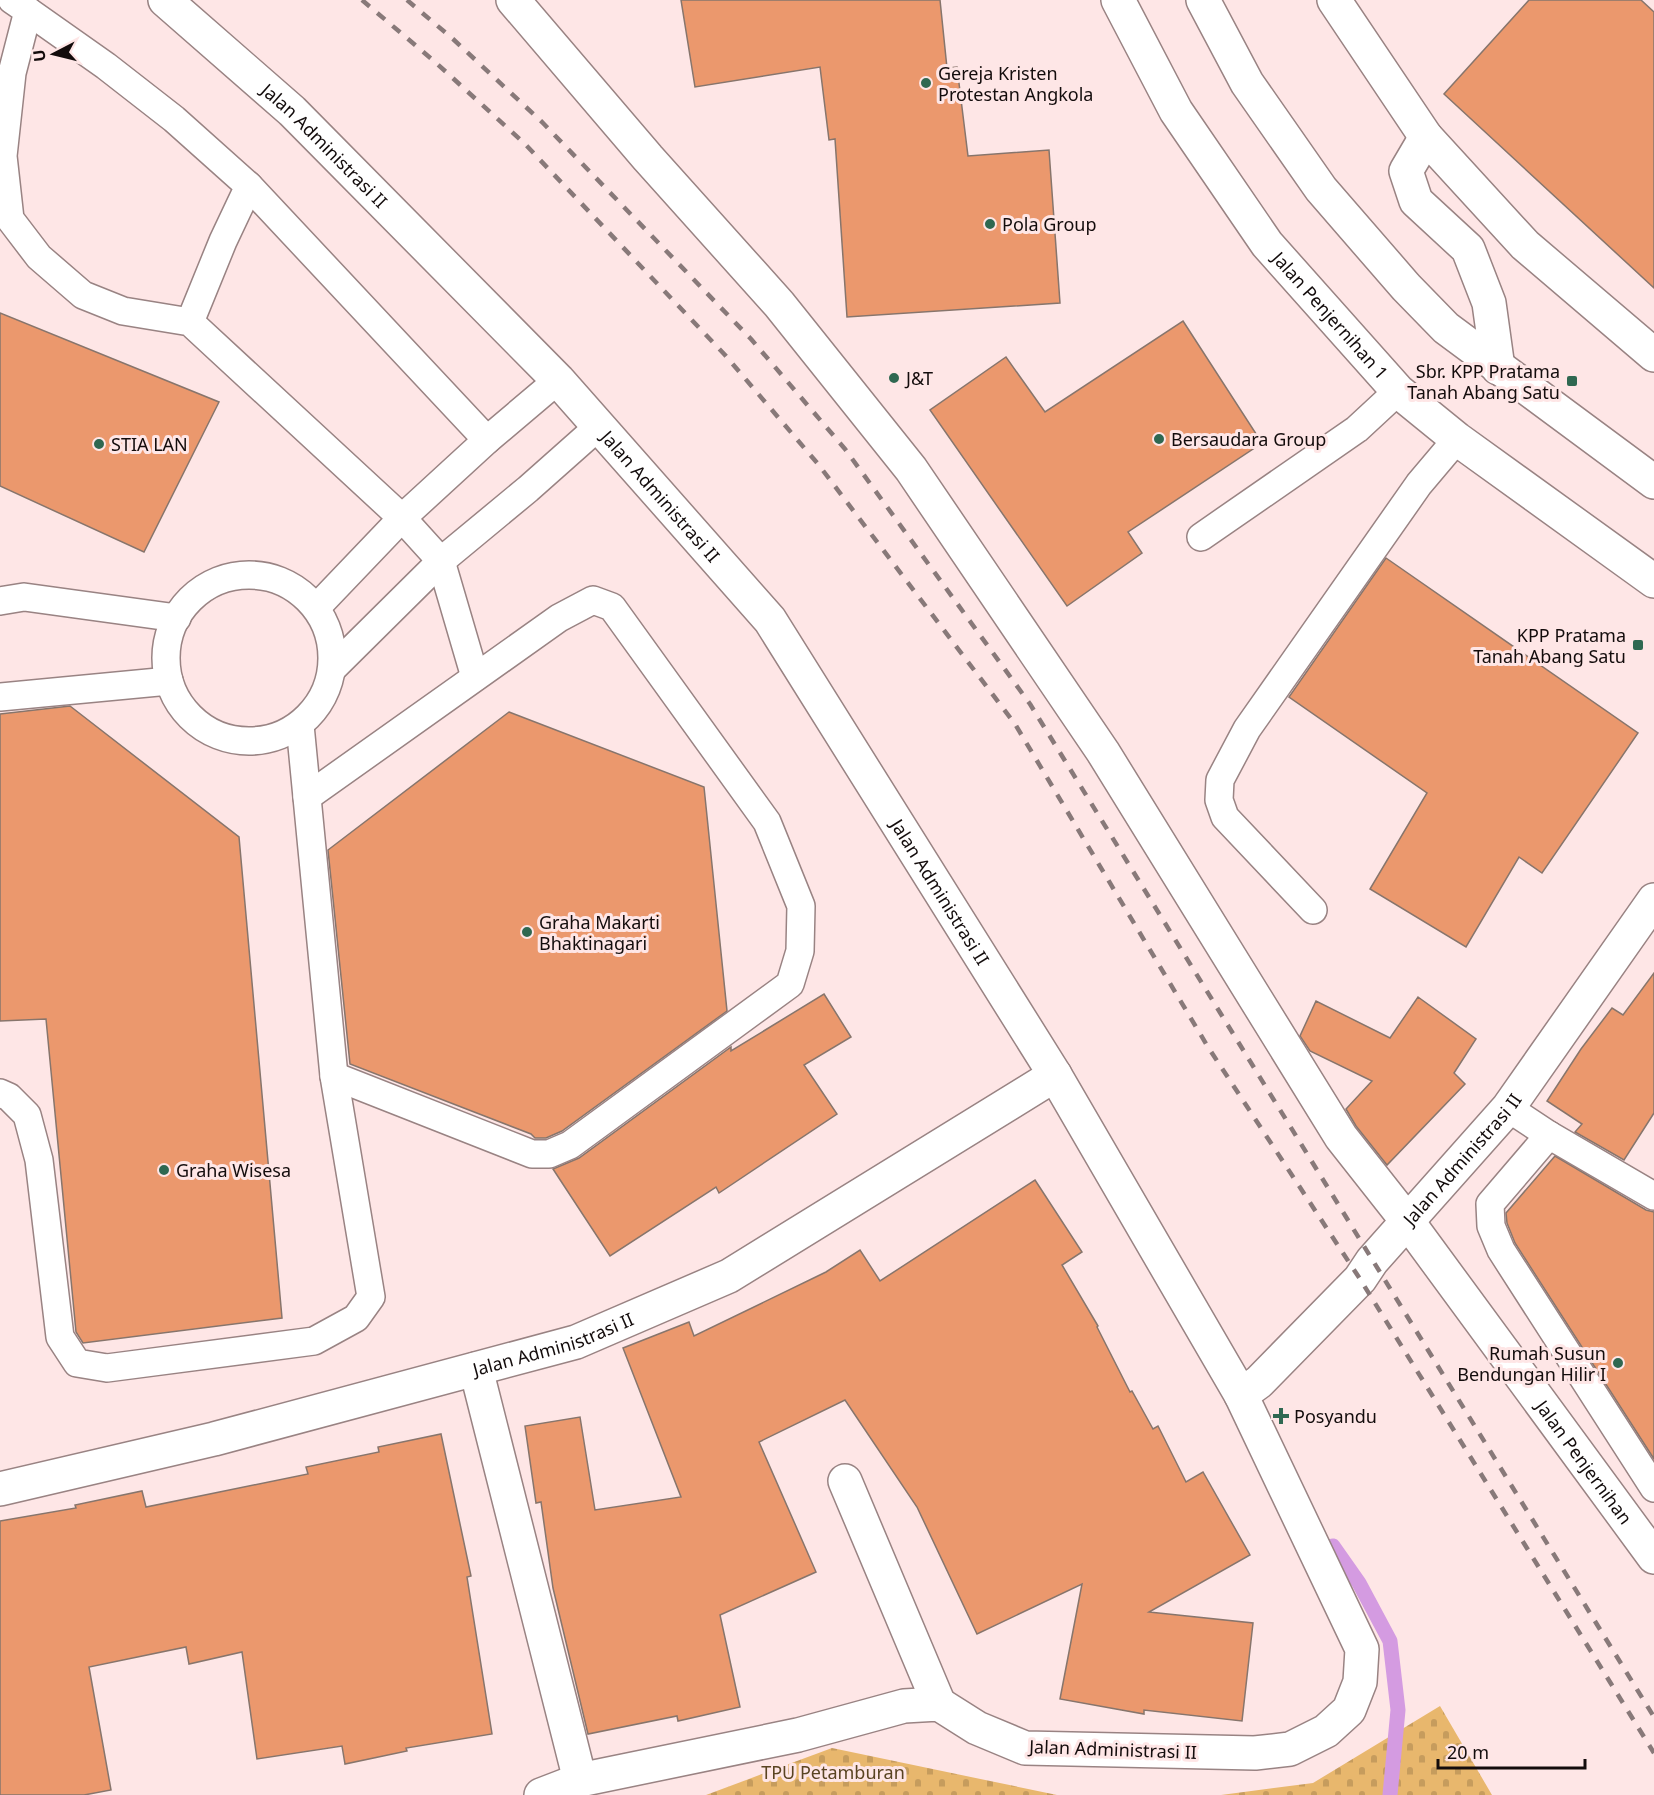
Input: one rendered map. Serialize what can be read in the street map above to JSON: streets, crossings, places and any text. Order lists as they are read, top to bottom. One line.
{"streets":{"street":["Jalan Administrasi II","Jalan Penjernihan 1","Jalan Penjernihan"]},"crossings":[["Jalan Administrasi II","Jalan Penjernihan"]],"parks":["TPU Petamburan"],"places":{"other":["Gereja Kristen Protestan Angkola","Pola Group","J&T","Bersaudara Group","STIA LAN","Graha Makarti Bhaktinagari","Graha Wisesa","Rumah Susun Bendungan Hilir I"],"transit":["Sbr. KPP Pratama Tanah Abang Satu","KPP Pratama Tanah Abang Satu"],"health":["Posyandu"]},"scale_bar":"20 m","north":"left"}
